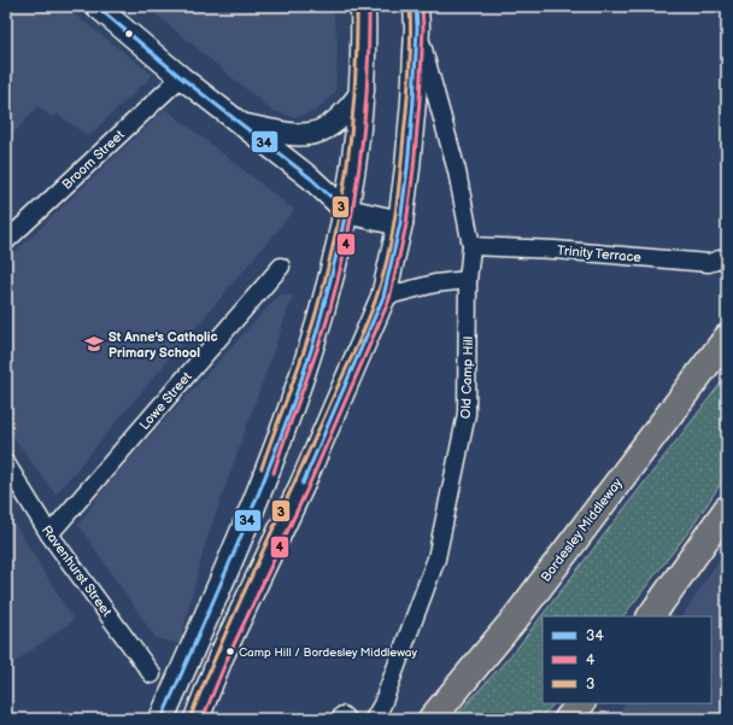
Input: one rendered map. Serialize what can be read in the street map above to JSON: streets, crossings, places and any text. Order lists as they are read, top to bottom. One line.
{"streets":{"highway":["Bordesley Middleway"],"street":["Broom Street","Trinity Terrace","Old Camp Hill","Lowe Street","Ravenhurst Street"]},"crossings":[["Trinity Terrace","Old Camp Hill"],["Lowe Street","Ravenhurst Street"]],"places":{"school or university":["St Anne's Catholic Primary School"],"other":["Camp Hill / Bordesley Middleway"]},"lines":["transit line 34","transit line 4","transit line 3"],"legend":["34","4","3"]}
